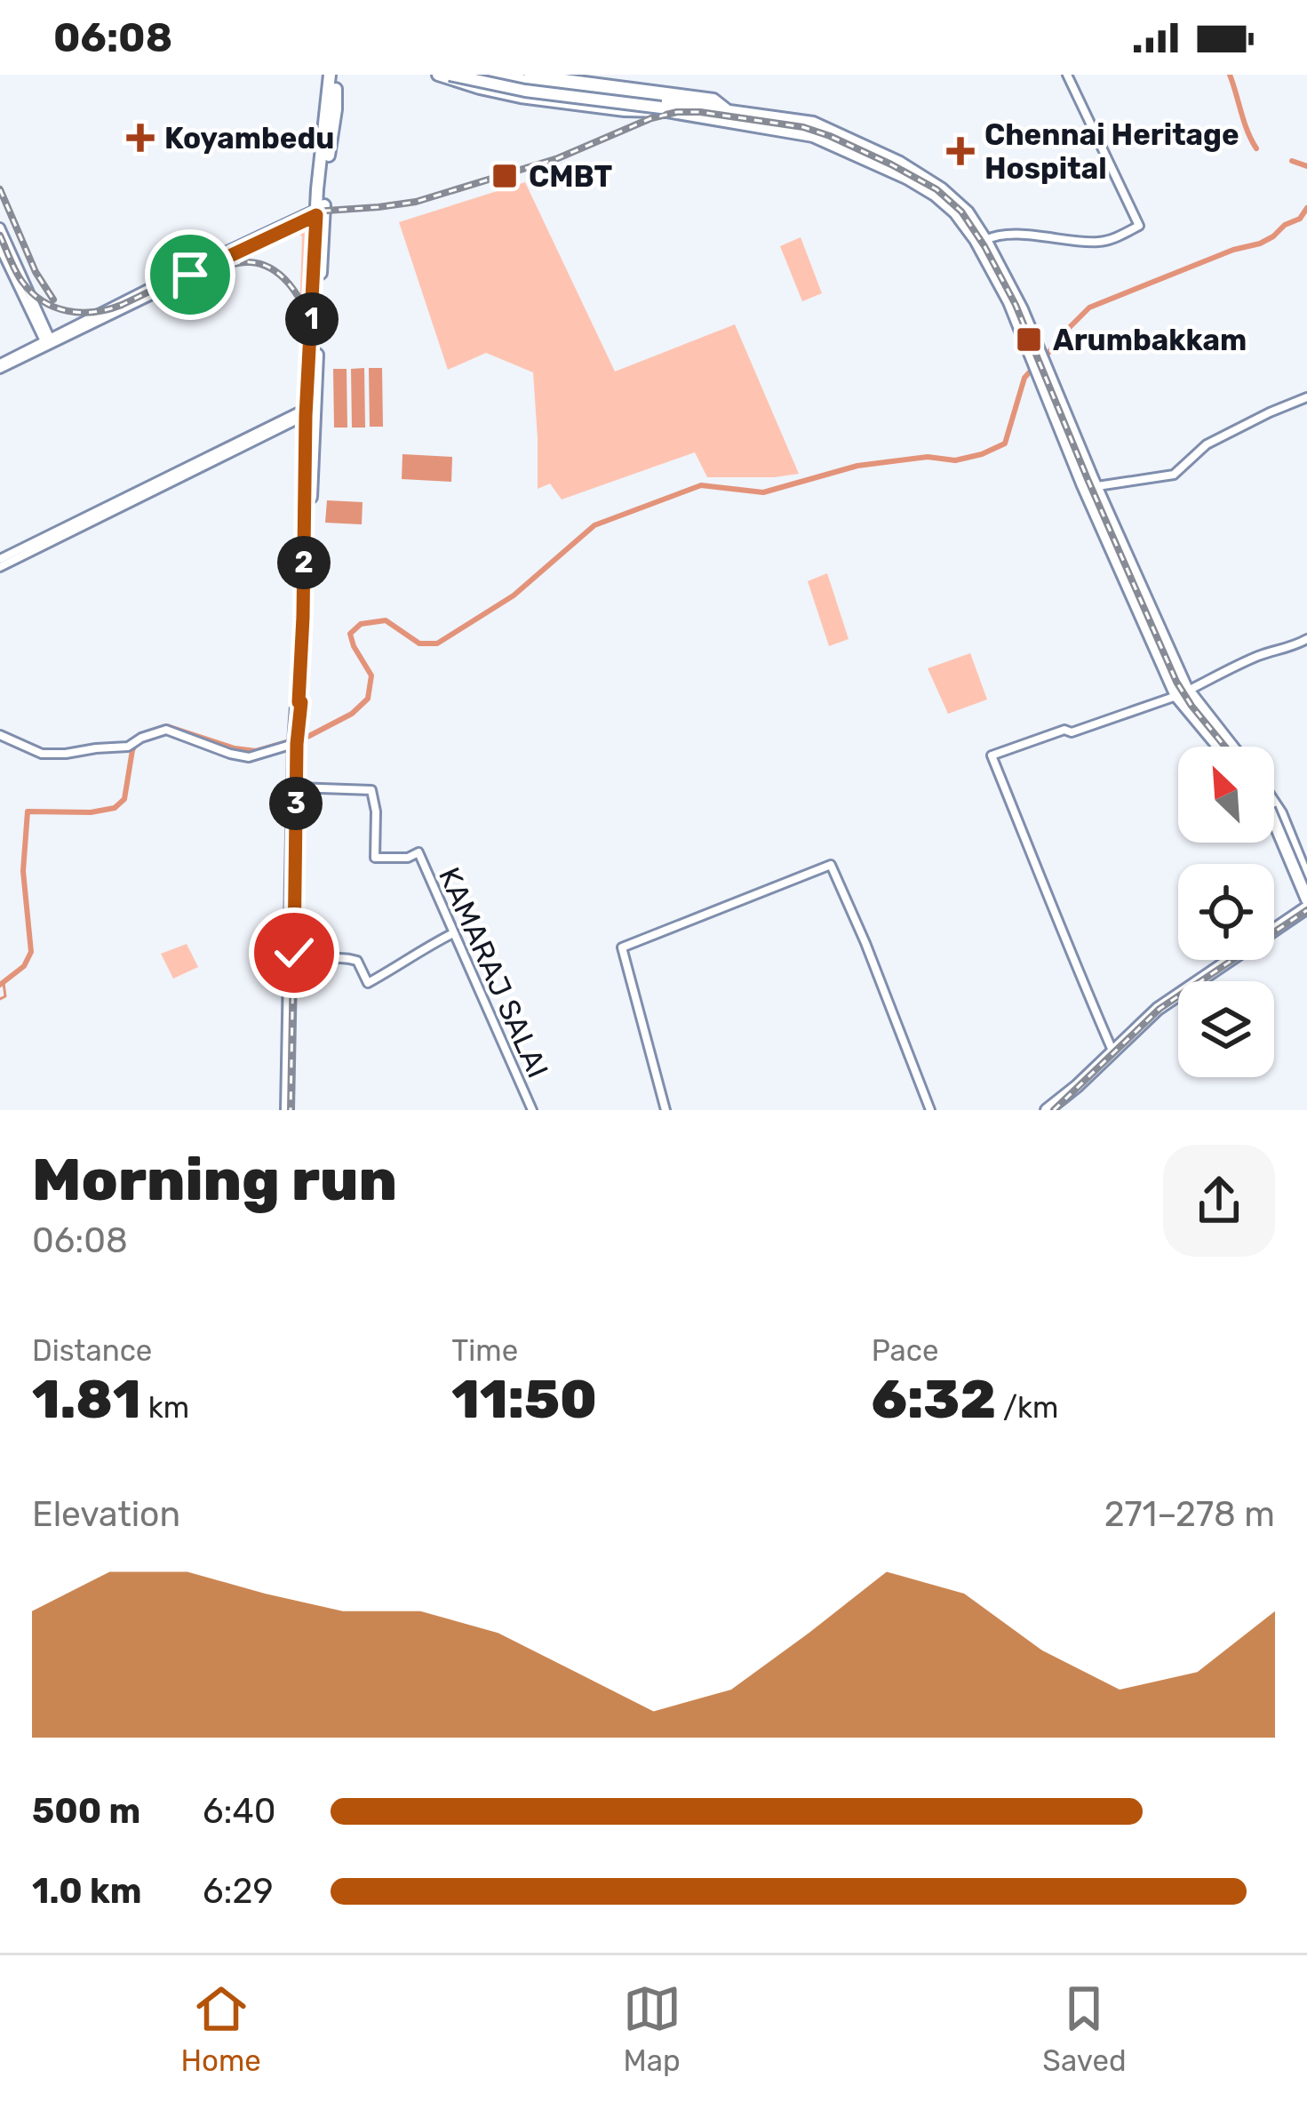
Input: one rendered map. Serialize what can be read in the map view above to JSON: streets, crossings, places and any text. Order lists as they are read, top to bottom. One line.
{"streets":{"street":["KAMARAJ SALAI"]},"places":{"health":["Koyambedu","Chennai Heritage Hospital"],"transit":["CMBT","Arumbakkam"]},"north":"top left","page":{"status":"06:08","pins":["1","2","3"],"heading":["Morning run","06:08"],"stats":[["Distance","1.81 km"],["Time","11:50"],["Pace","6:32 /km"]],"chart":["Elevation","271–278 m"],"list":[{"name":"500 m","note":"6:40"},{"name":"1.0 km","note":"6:29"}],"tabs":["Home","Map","Saved"]}}
